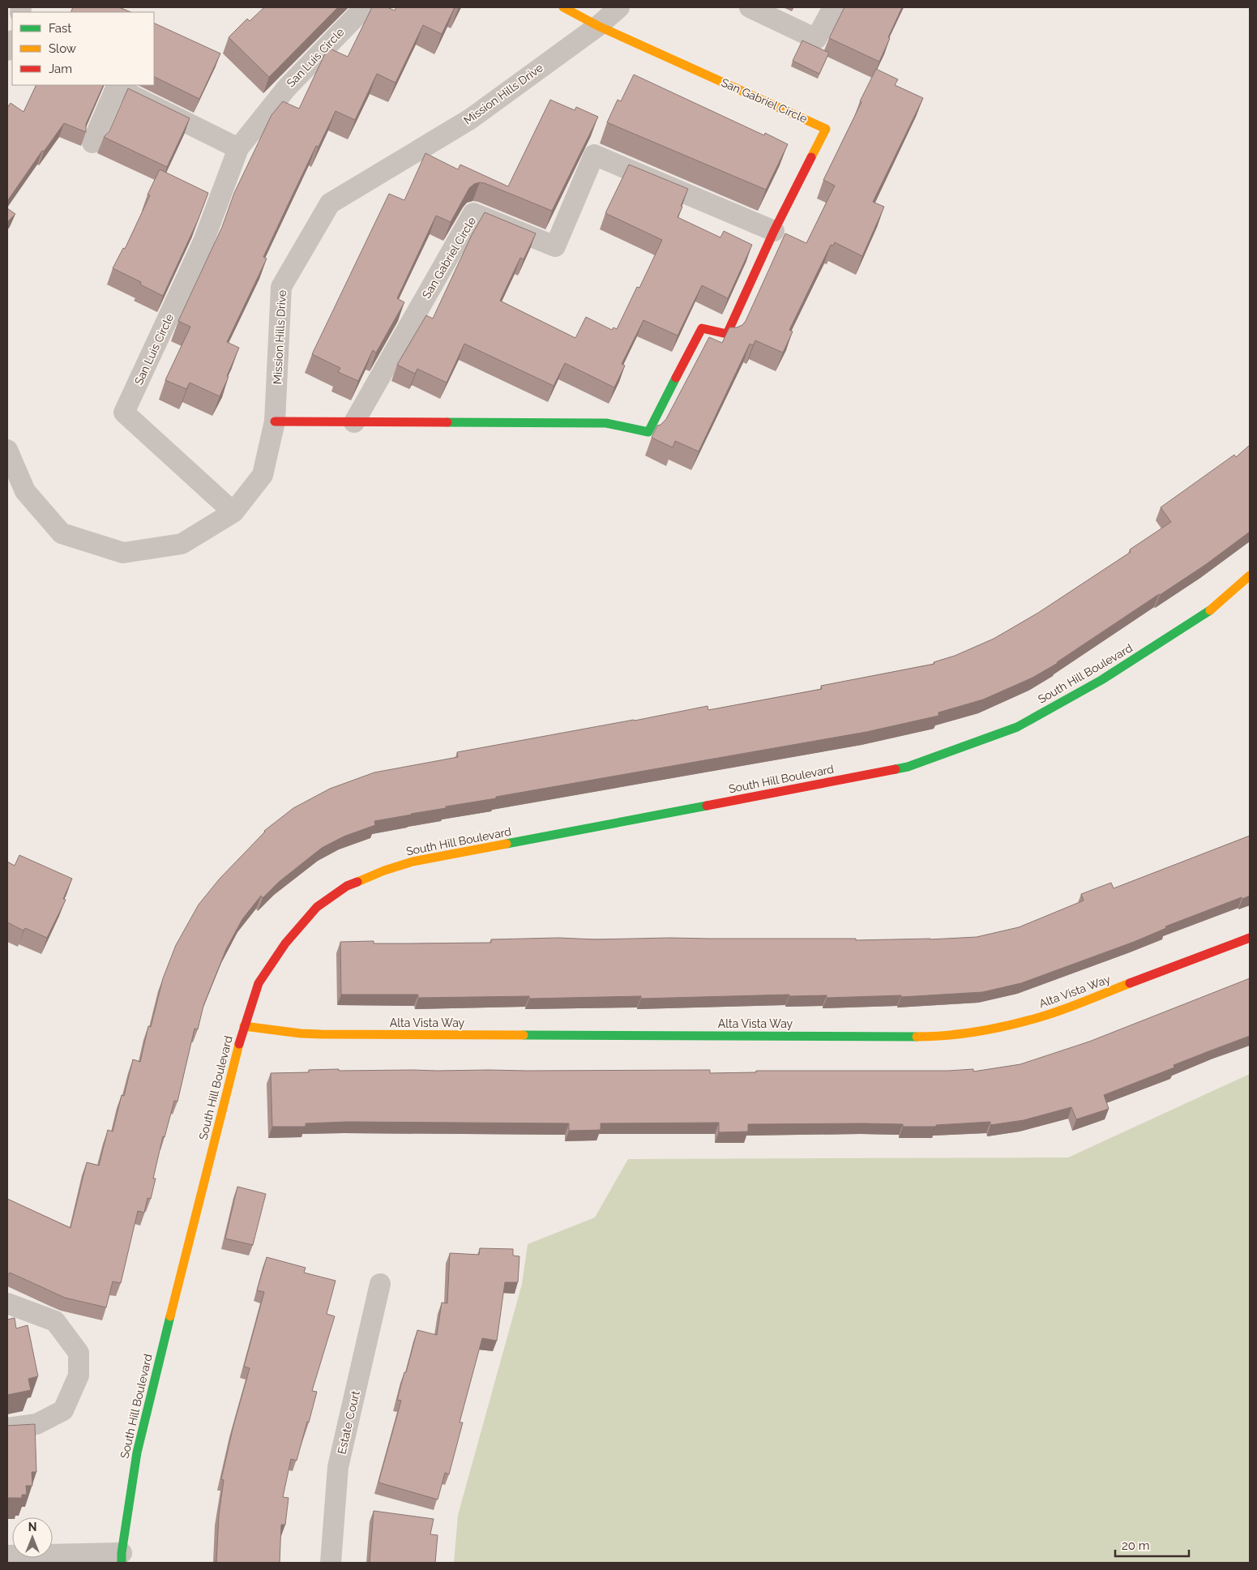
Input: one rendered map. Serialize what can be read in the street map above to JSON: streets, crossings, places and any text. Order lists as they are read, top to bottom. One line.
{"streets":{"street":["San Luis Circle","Mission Hills Drive","San Gabriel Circle","South Hill Boulevard","Alta Vista Way","Estate Court"]},"crossings":[["San Luis Circle","Mission Hills Drive"],["Mission Hills Drive","San Gabriel Circle"],["South Hill Boulevard","Alta Vista Way"]],"legend":["Fast","Slow","Jam"],"scale_bar":"20 m","north":"top"}
